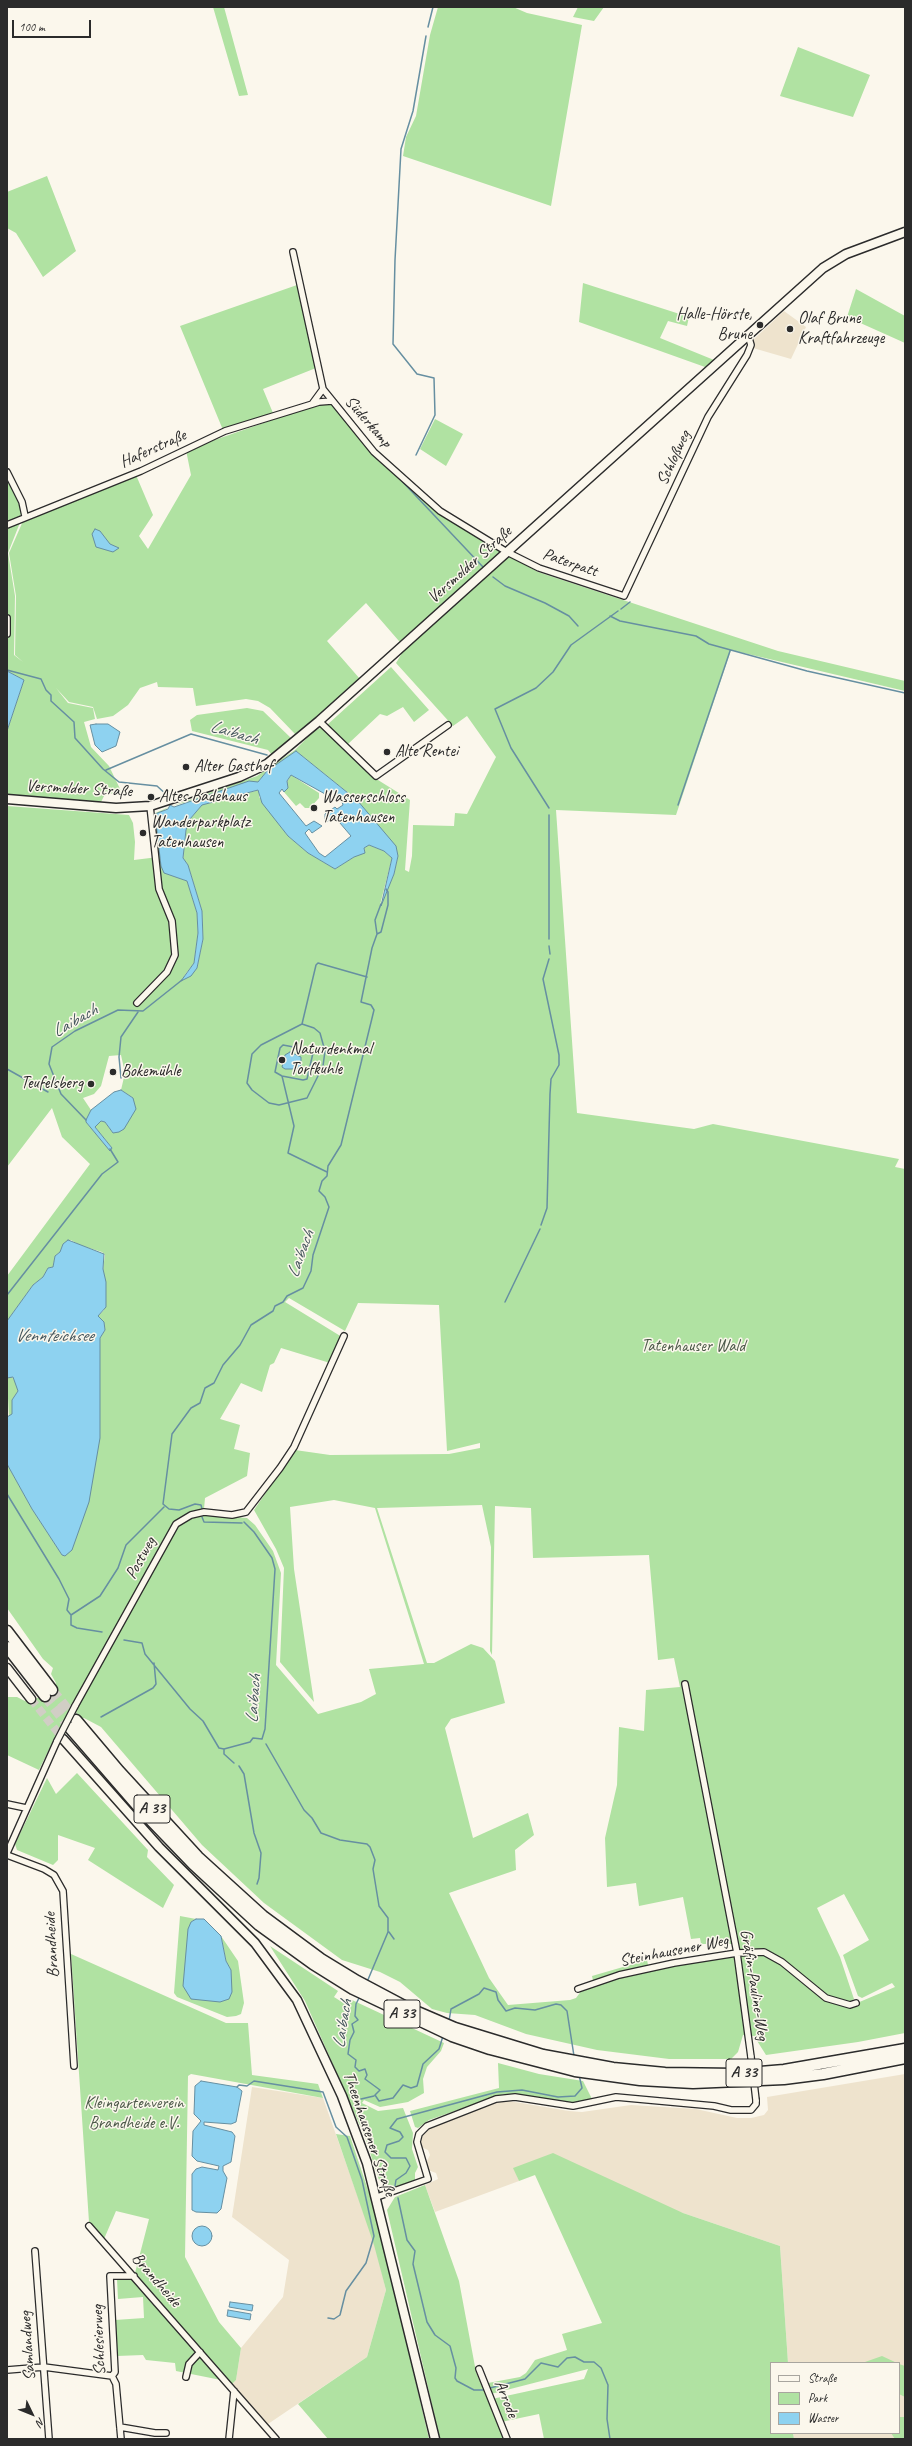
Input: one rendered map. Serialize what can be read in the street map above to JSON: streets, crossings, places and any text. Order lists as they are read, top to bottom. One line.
{"streets":{"highway":["A 33"],"main road":["Versmolder Straße","Theenhausener Straße"],"street":["Süderkamp","Haferstraße","Schloßweg","Paterpatt","Postweg","Brandheide","Steinhausener Weg","Gräfin-Pauline-Weg","Schlesierweg","Samlandweg","Arrode"]},"crossings":[["Süderkamp","Haferstraße"],["Süderkamp","Paterpatt"],["Süderkamp","Versmolder Straße"],["Schloßweg","Paterpatt"],["Schloßweg","Versmolder Straße"],["Paterpatt","Versmolder Straße"],["Postweg","Brandheide"],["Postweg","Theenhausener Straße"],["Brandheide","Schlesierweg"],["Steinhausener Weg","Gräfin-Pauline-Weg"],["Gräfin-Pauline-Weg","Theenhausener Straße"]],"water":["Laibach","Vennteichsee"],"parks":["Tatenhauser Wald","Kleingartenverein Brandheide e.V."],"places":["Halle-Hörste, Brune","Olaf Brune Kraftfahrzeuge","Alte Rentei","Alter Gasthof","Altes Badehaus","Wasserschloss Tatenhausen","Wanderparkplatz Tatenhausen","Naturdenkmal Torfkuhle","Bokemühle","Teufelsberg"],"legend":["Straße","Park","Wasser"],"scale_bar":"100 m","north":"bottom right"}
